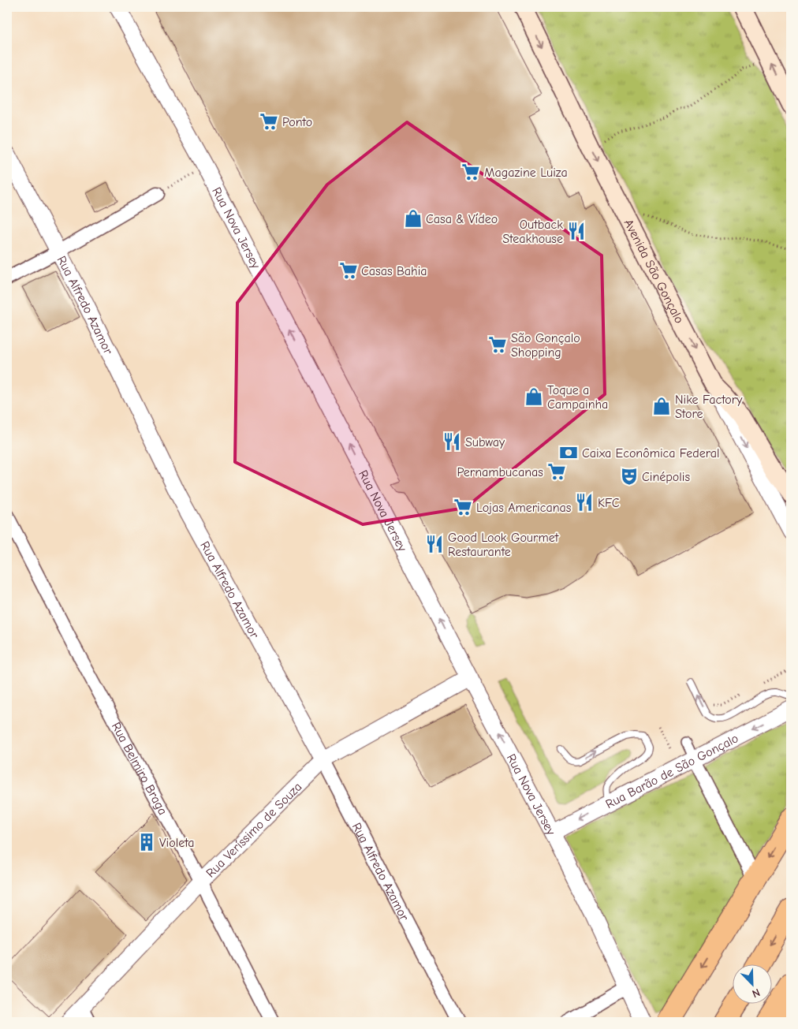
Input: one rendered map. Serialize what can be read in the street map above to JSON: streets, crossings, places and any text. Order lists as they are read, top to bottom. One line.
{"streets":{"main road":["Avenida São Gonçalo"],"street":["Rua Nova Jersey","Rua Alfredo Azamor","Rua Belmiro Braga","Rua Barão de São Gonçalo","Rua Veríssimo de Souza"]},"crossings":[["Rua Nova Jersey","Rua Barão de São Gonçalo"],["Rua Nova Jersey","Rua Veríssimo de Souza"],["Rua Alfredo Azamor","Rua Veríssimo de Souza"],["Rua Belmiro Braga","Rua Veríssimo de Souza"]],"one_way":["Rua Nova Jersey","Avenida São Gonçalo","Rua Barão de São Gonçalo"],"places":{"supermarket":["Ponto","Magazine Luiza","Casas Bahia","São Gonçalo Shopping","Pernambucanas","Lojas Americanas"],"shop":["Casa & Vídeo","Toque a Campainha","Nike Factory Store"],"restaurant":["Outback Steakhouse","Subway","KFC","Good Look Gourmet Restaurante"],"bank":["Caixa Econômica Federal"],"theatre":["Cinépolis"],"building":["Violeta"]},"north":"bottom right"}
